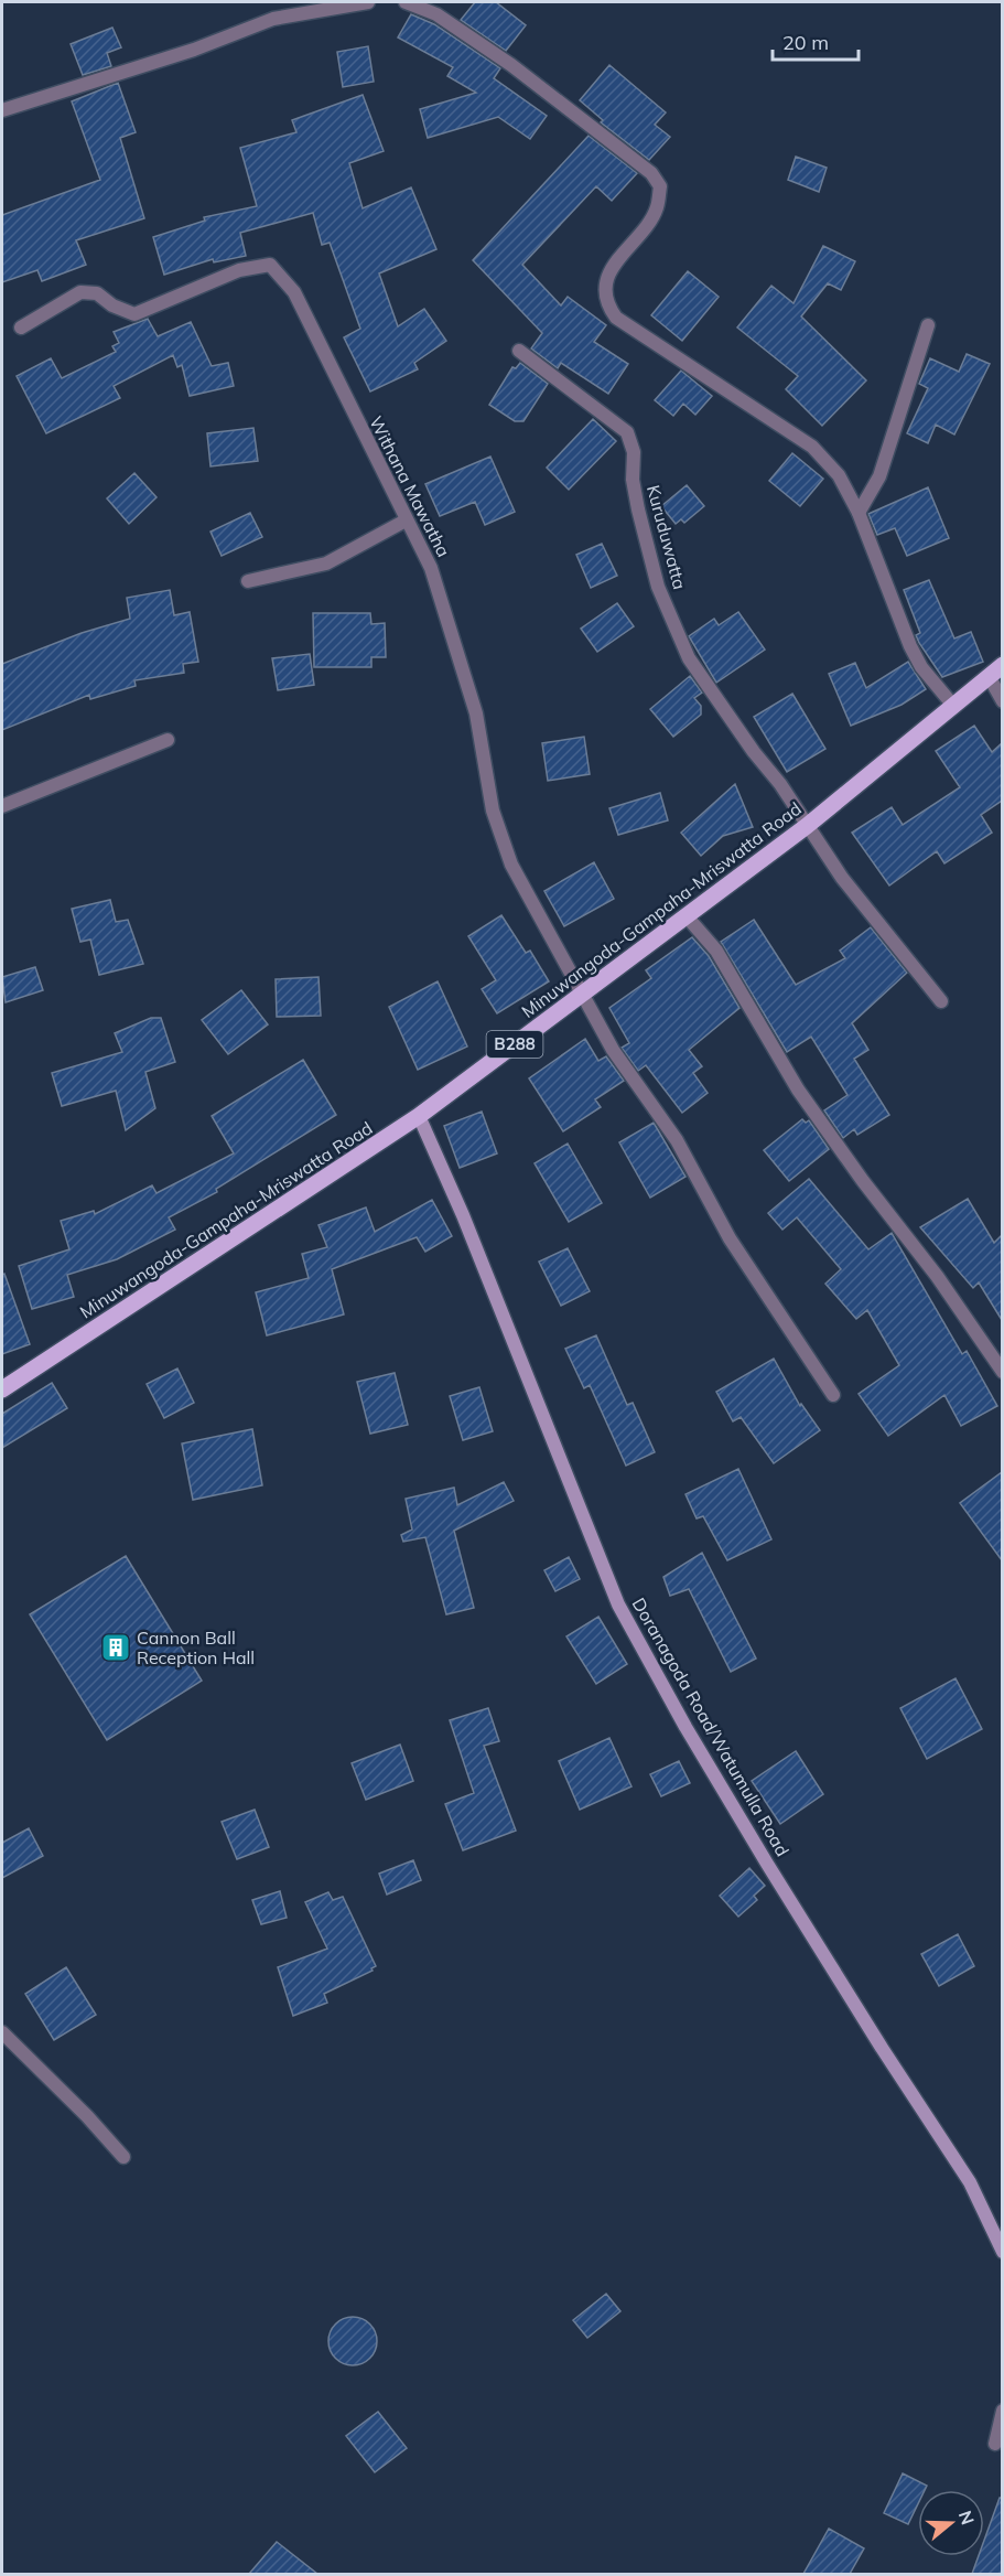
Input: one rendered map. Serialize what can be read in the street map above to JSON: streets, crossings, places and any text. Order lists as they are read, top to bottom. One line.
{"streets":{"main road":["Minuwangoda-Gampaha-Mriswatta Road","B288"],"street":["Withana Mawatha","Kuruduwatta","Doranagoda Road/Watumulla Road"]},"crossings":[["Withana Mawatha","Minuwangoda-Gampaha-Mriswatta Road"],["Kuruduwatta","Minuwangoda-Gampaha-Mriswatta Road"],["Minuwangoda-Gampaha-Mriswatta Road","Doranagoda Road/Watumulla Road"]],"places":{"building":["Cannon Ball Reception Hall"]},"scale_bar":"20 m","north":"right"}
